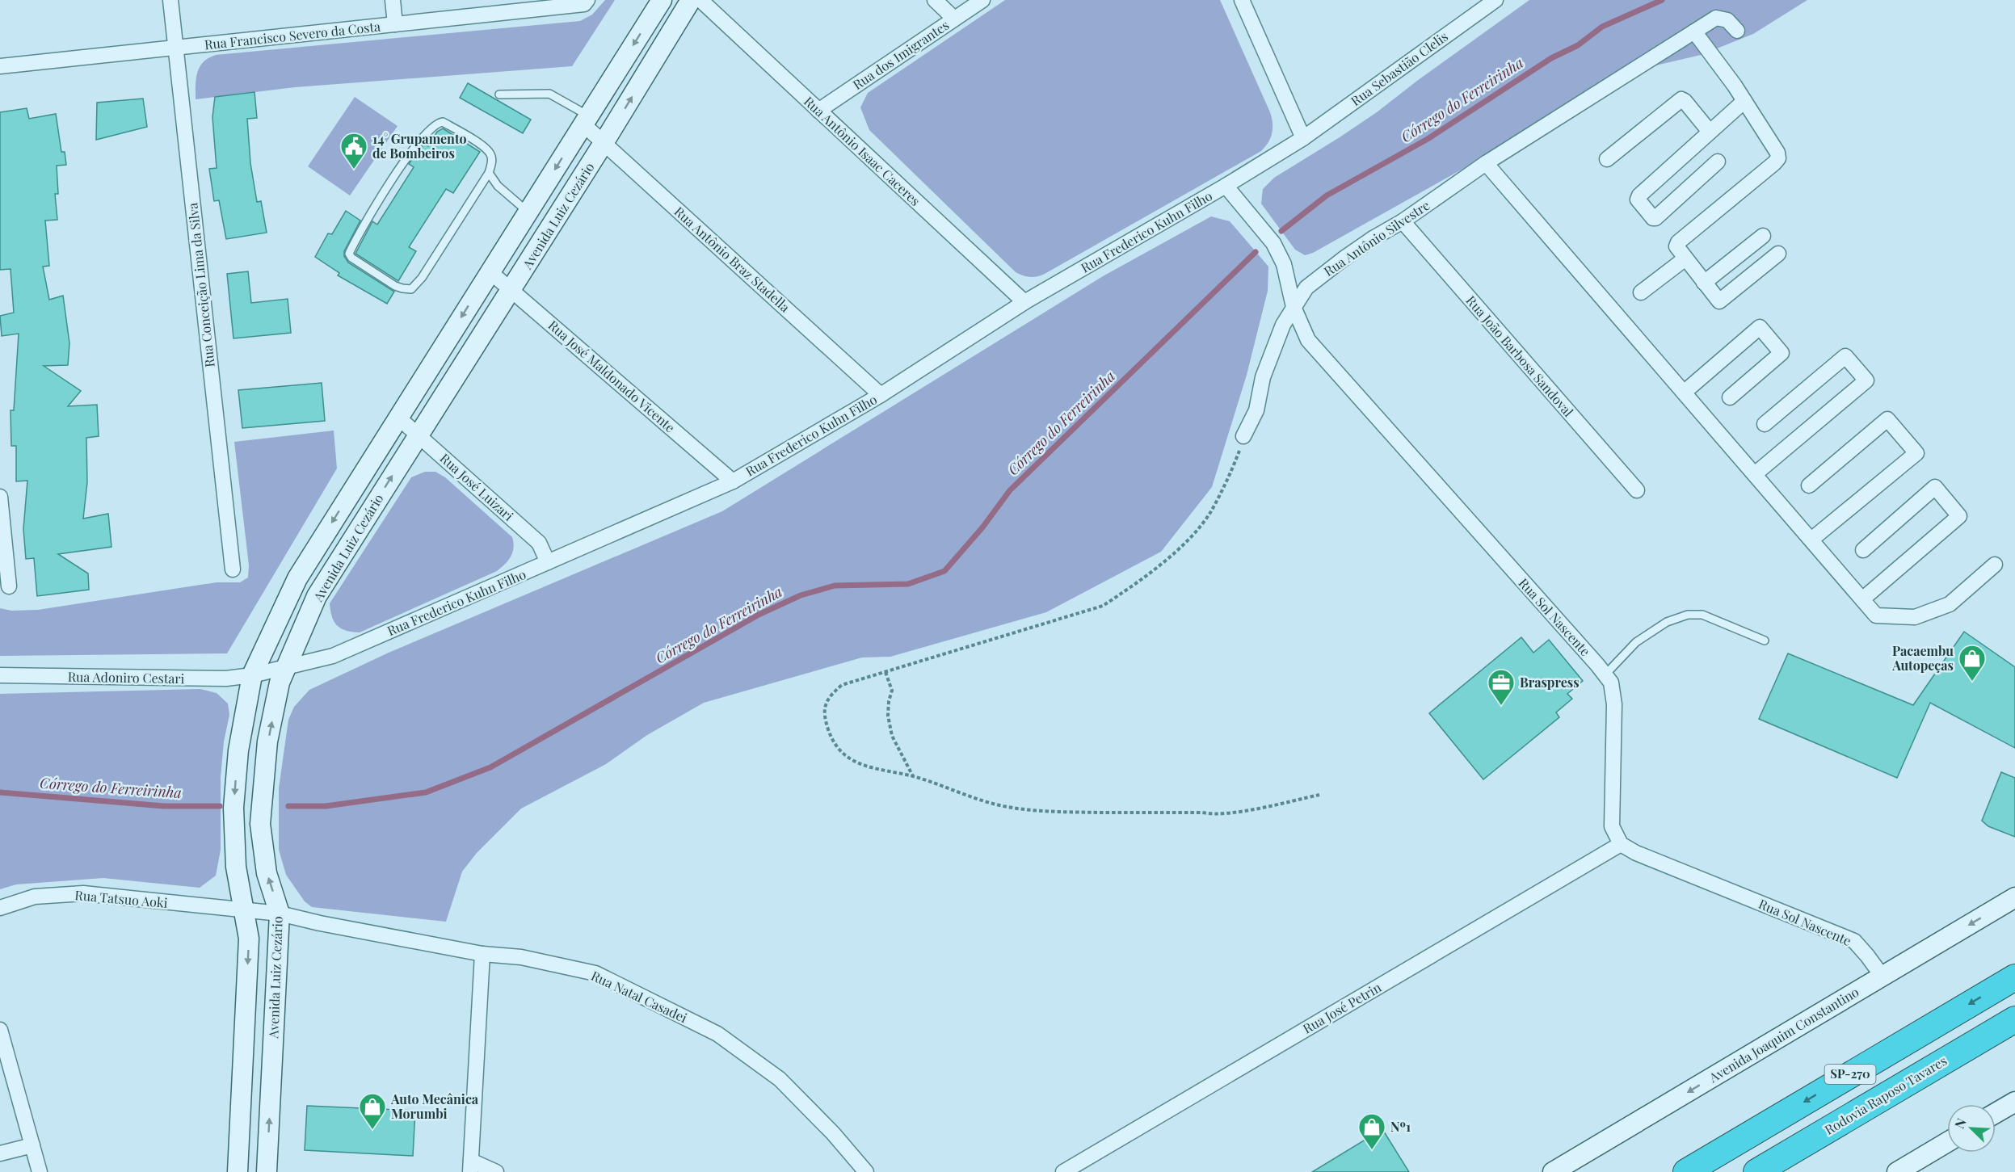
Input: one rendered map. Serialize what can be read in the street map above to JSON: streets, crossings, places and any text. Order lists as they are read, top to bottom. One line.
{"streets":{"highway":["SP-270","Rodovia Raposo Tavares"],"street":["Rua Francisco Severo da Costa","Rua dos Imigrantes","Rua Sebastião Clelis","Rua Antônio Isaac Caceres","Avenida Luiz Cezário","Rua Frederico Kuhn Filho","Rua Antônio Silvestre","Rua Antônio Braz Stadella","Rua Conceição Lima da Silva","Rua João Barbosa Sandoval","Rua José Maldonado Vicente","Rua José Luizari","Rua Sol Nascente","Rua Adoniro Cestari","Rua Tatsuo Aoki","Rua Natal Casadei","Rua José Petrin","Avenida Joaquim Constantino"]},"crossings":[["Rua Francisco Severo da Costa","Rua Conceição Lima da Silva"],["Rua dos Imigrantes","Rua Antônio Isaac Caceres"],["Rua Sebastião Clelis","Rua Frederico Kuhn Filho"],["Rua Antônio Isaac Caceres","Rua Frederico Kuhn Filho"],["Avenida Luiz Cezário","Rua Frederico Kuhn Filho"],["Avenida Luiz Cezário","Rua Antônio Braz Stadella"],["Avenida Luiz Cezário","Rua José Maldonado Vicente"],["Avenida Luiz Cezário","Rua José Luizari"],["Avenida Luiz Cezário","Rua Adoniro Cestari"],["Avenida Luiz Cezário","Rua Tatsuo Aoki"],["Avenida Luiz Cezário","Rua Natal Casadei"],["Rua Frederico Kuhn Filho","Rua Antônio Braz Stadella"],["Rua Frederico Kuhn Filho","Rua José Maldonado Vicente"],["Rua Frederico Kuhn Filho","Rua José Luizari"],["Rua Frederico Kuhn Filho","Rua Sol Nascente"],["Rua Frederico Kuhn Filho","Rua Adoniro Cestari"],["Rua Antônio Silvestre","Rua João Barbosa Sandoval"],["Rua Antônio Silvestre","Rua Sol Nascente"],["Rua Sol Nascente","Rua José Petrin"],["Rua Sol Nascente","Avenida Joaquim Constantino"],["Rua Tatsuo Aoki","Rua Natal Casadei"]],"one_way":["Avenida Joaquim Constantino"],"water":["Córrego do Ferreirinha"],"places":{"public building":["14° Grupamento de Bombeiros"],"shop":["Pacaembu Autopeças","Auto Mecânica Morumbi","Nº1"],"office":["Braspress"]},"north":"top left"}
